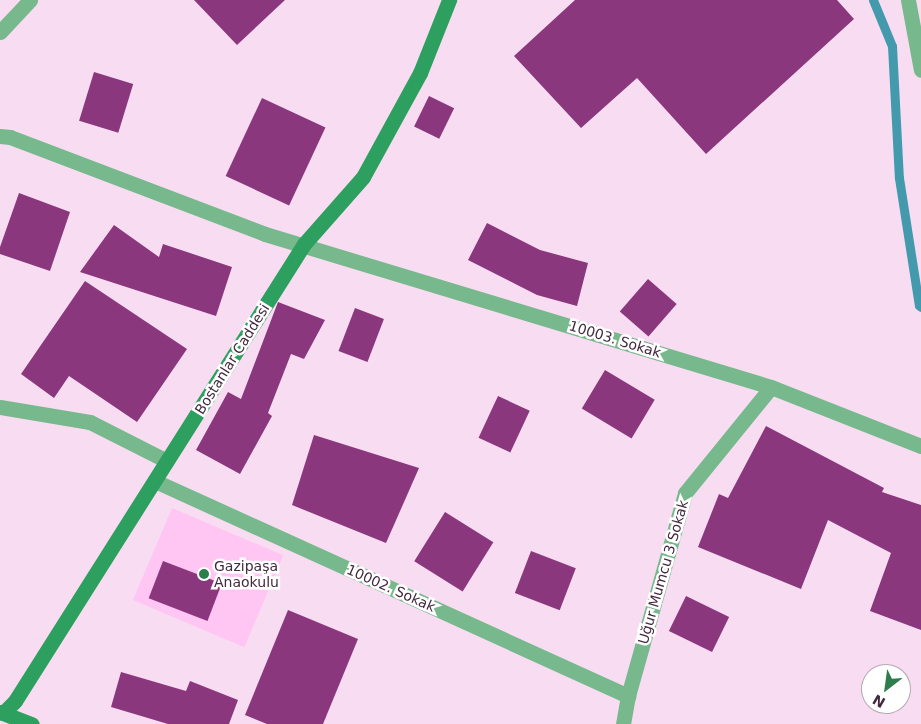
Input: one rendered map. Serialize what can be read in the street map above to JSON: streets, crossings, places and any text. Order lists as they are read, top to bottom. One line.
{"streets":{"street":["10003. Sokak","Bostanlar Caddesi","Uğur Mumcu 3 Sokak","10002. Sokak"]},"crossings":[["10003. Sokak","Bostanlar Caddesi"],["10003. Sokak","Uğur Mumcu 3 Sokak"],["Bostanlar Caddesi","10002. Sokak"],["Uğur Mumcu 3 Sokak","10002. Sokak"]],"places":["Gazipaşa Anaokulu"],"north":"bottom left"}
